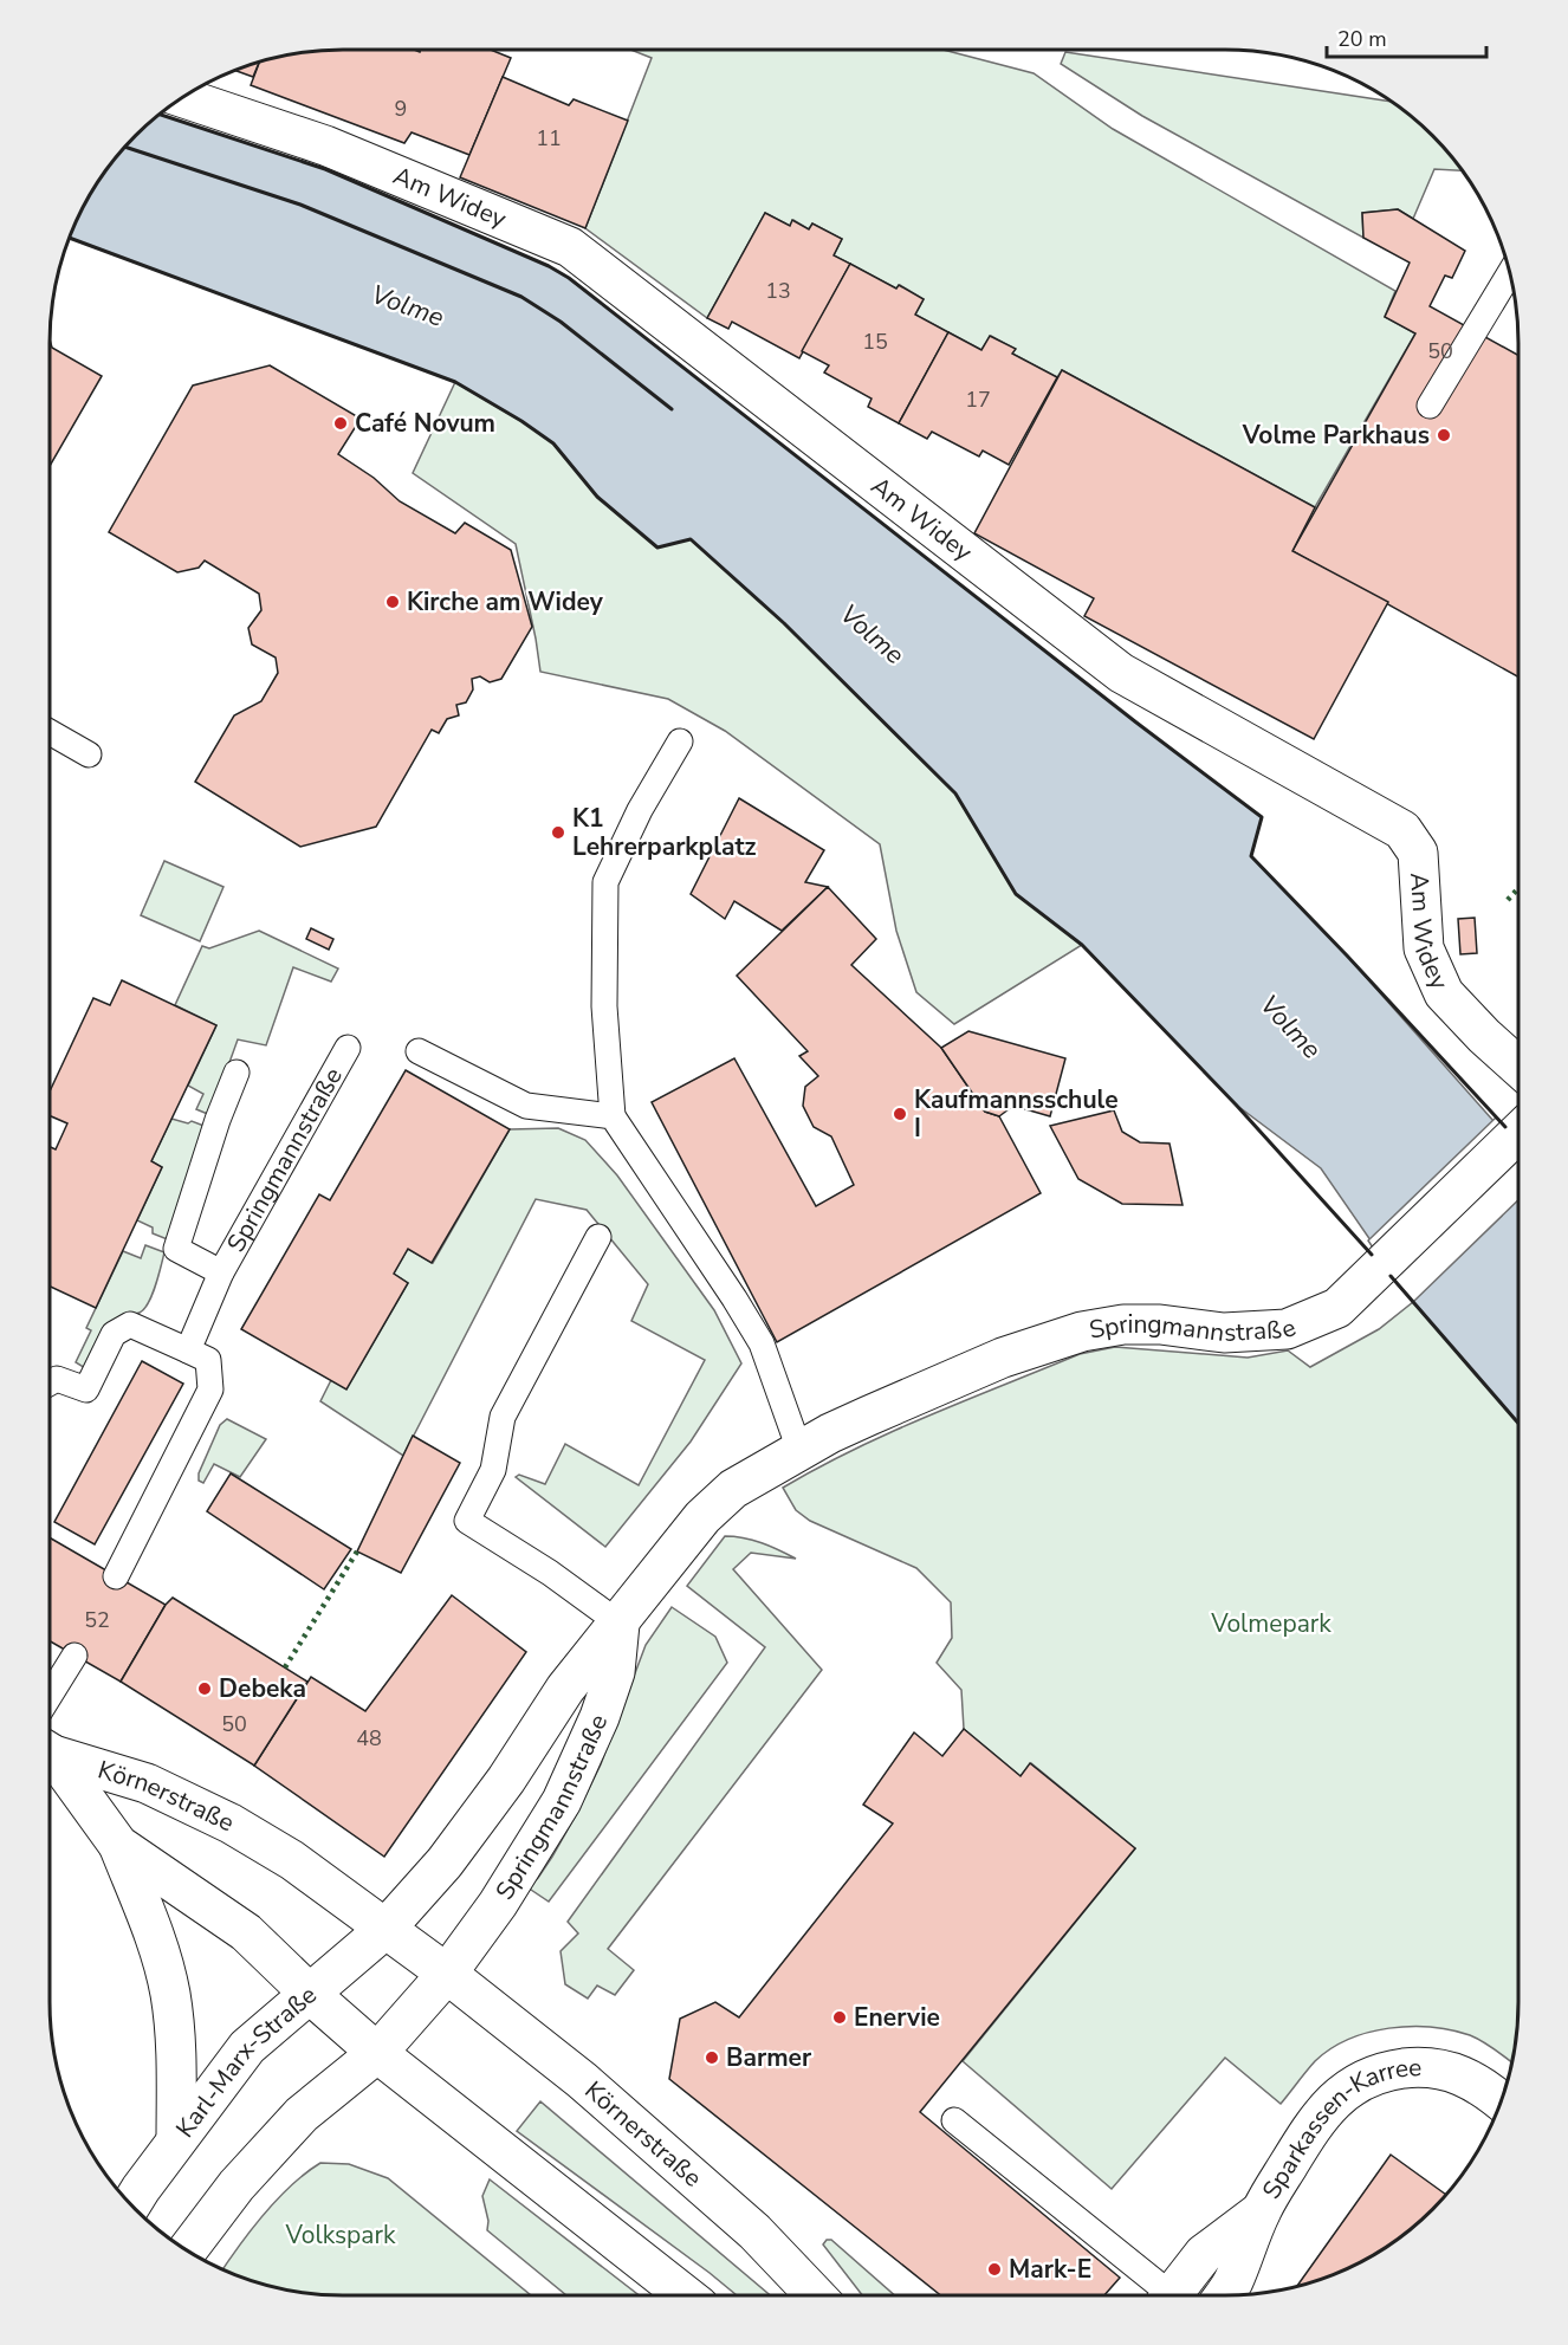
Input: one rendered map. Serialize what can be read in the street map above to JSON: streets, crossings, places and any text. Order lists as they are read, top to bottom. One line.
{"streets":{"street":["Am Widey","Springmannstraße","Körnerstraße","Karl-Marx-Straße","Sparkassen-Karree"]},"crossings":[["Springmannstraße","Körnerstraße"],["Springmannstraße","Karl-Marx-Straße"],["Körnerstraße","Karl-Marx-Straße"]],"water":["Volme"],"parks":["Volmepark","Volkspark"],"places":["Café Novum","Volme Parkhaus","Kirche am Widey","K1 Lehrerparkplatz","Kaufmannsschule I","Debeka","Enervie","Barmer","Mark-E"],"house_numbers":["9","11","13","15","50","17","52","50","48"],"scale_bar":"20 m"}
